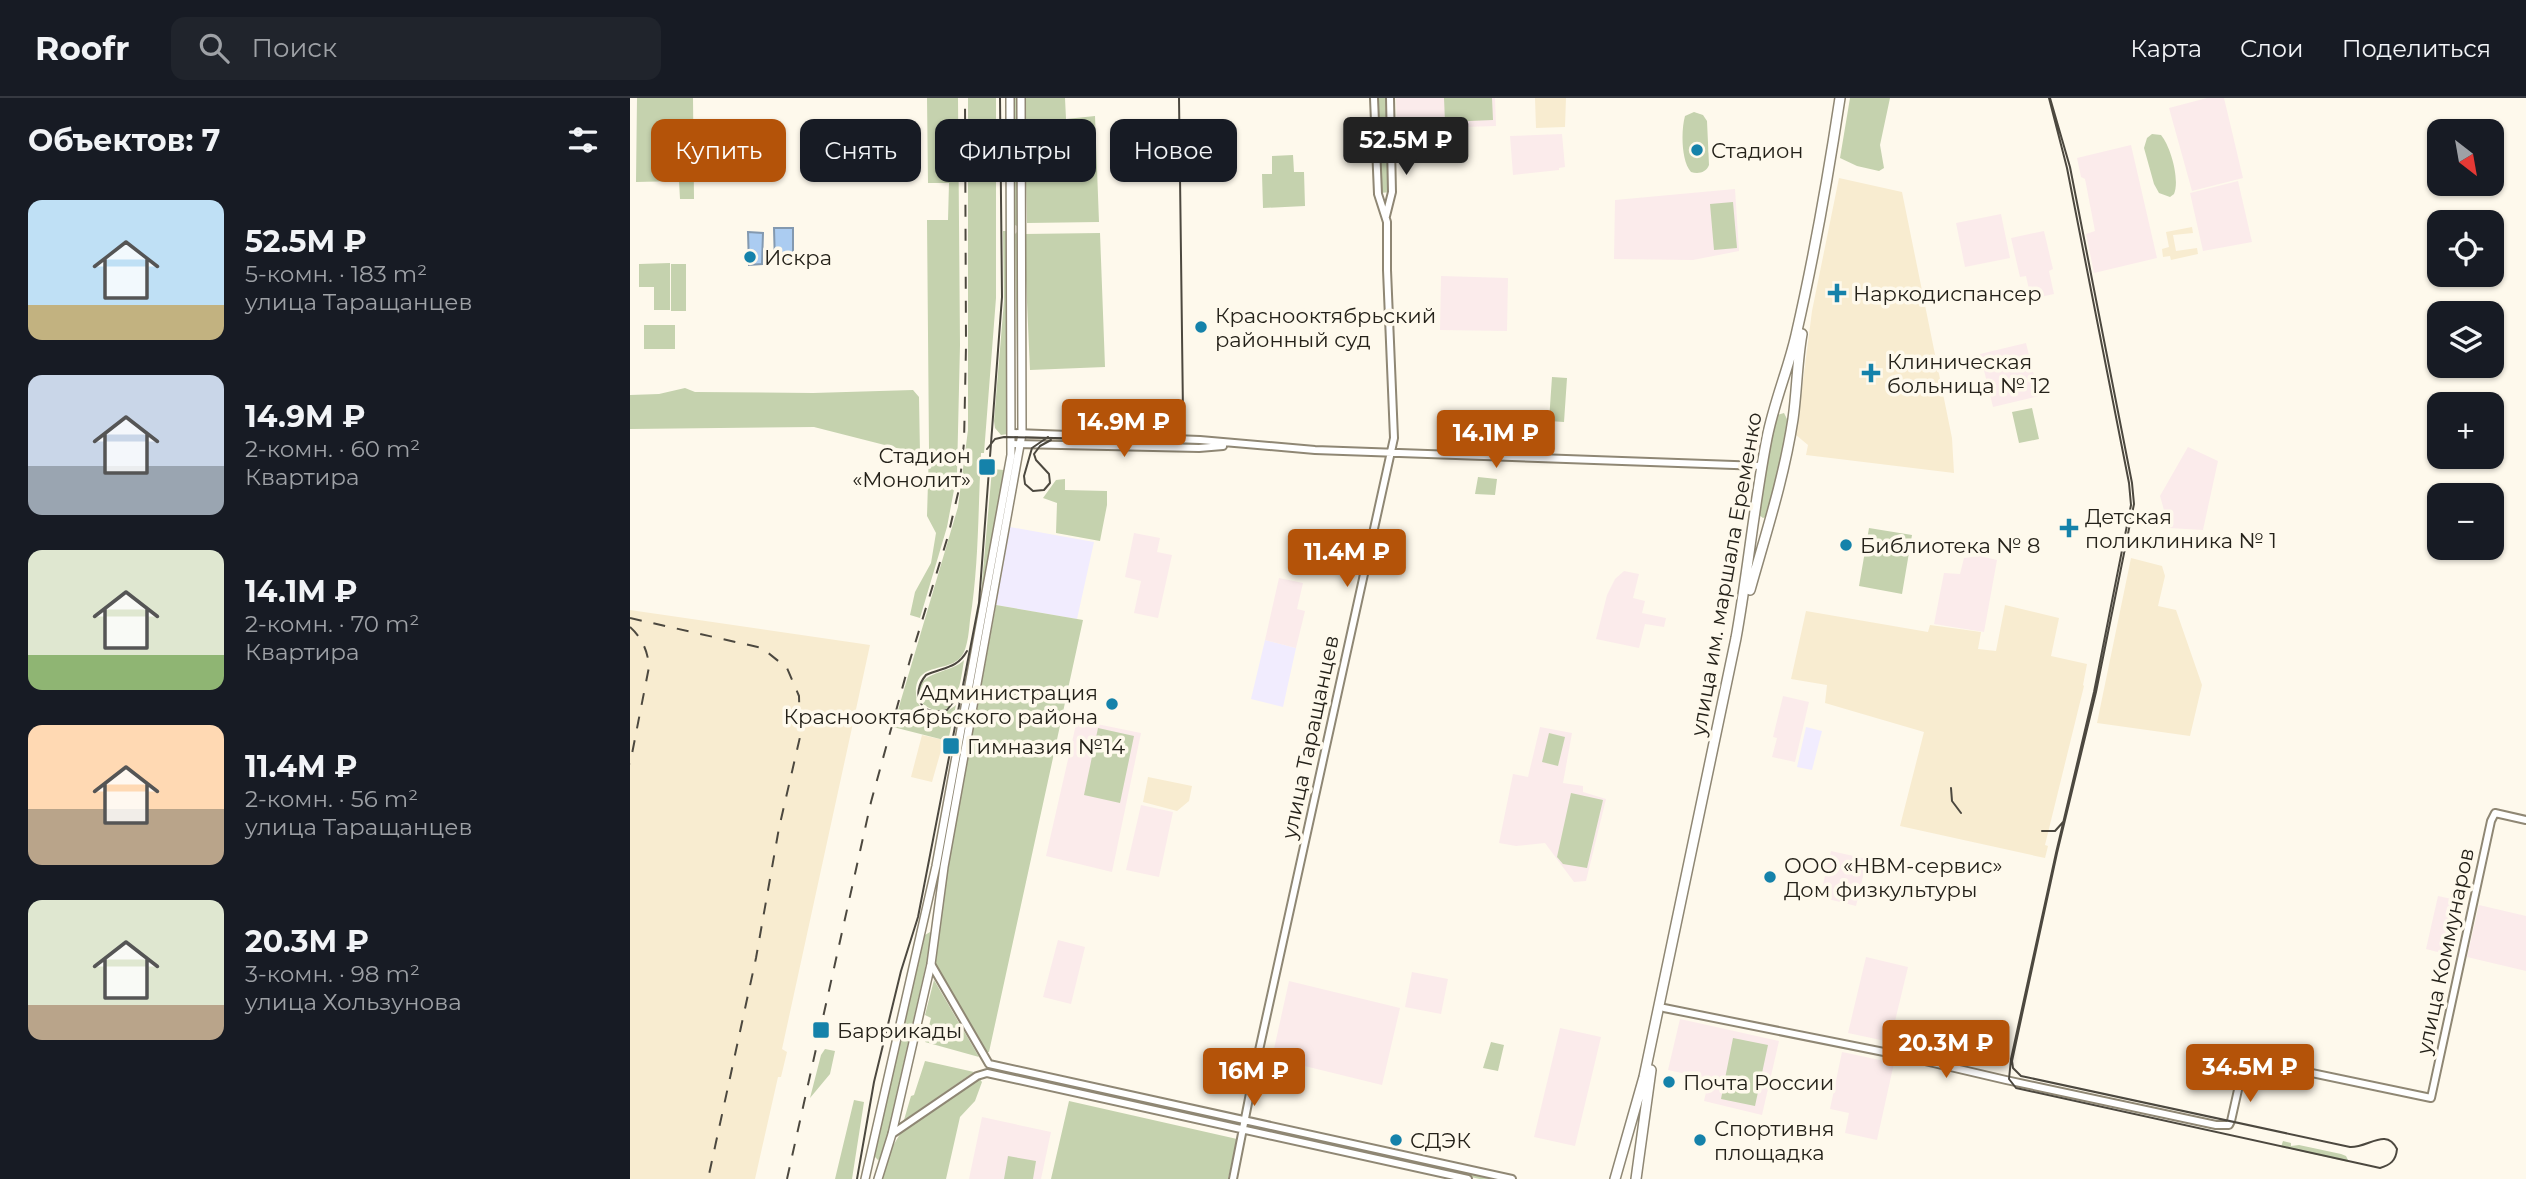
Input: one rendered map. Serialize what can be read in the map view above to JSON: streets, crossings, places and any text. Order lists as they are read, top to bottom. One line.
{"streets":{"highway":["улица им. маршала Еременко"],"street":["улица Таращанцев","улица Коммунаров"]},"crossings":[["улица им. маршала Еременко","улица Коммунаров"]],"places":{"other":["Стадион","Искра","Краснооктябрьский районный суд","Библиотека № 8","Администрация Краснооктябрьского района","ООО «НВМ-сервис» Дом физкультуры","Почта России","СДЭК","Спортивня площадка"],"health":["Наркодиспансер","Клиническая больница № 12","Детская поликлиника № 1"],"transit":["Стадион «Монолит»","Гимназия №14","Баррикады"]},"north":"bottom right","page":{"header":"Roofr","search":"Поиск","nav":["Карта","Слои","Поделиться"],"heading":"Объектов: 7","price":["52.5M ₽","14.9M ₽","14.1M ₽","11.4M ₽","20.3M ₽","34.5M ₽","16M ₽"],"map_buttons":["+","−"],"chip":["Купить","Снять","Фильтры","Новое"],"list":[{"name":"52.5M ₽","note":"5-комн. · 183 m² · улица Таращанцев"},{"name":"14.9M ₽","note":"2-комн. · 60 m² · Квартира"},{"name":"14.1M ₽","note":"2-комн. · 70 m² · Квартира"},{"name":"11.4M ₽","note":"2-комн. · 56 m² · улица Таращанцев"},{"name":"20.3M ₽","note":"3-комн. · 98 m² · улица Хользунова"}]}}
